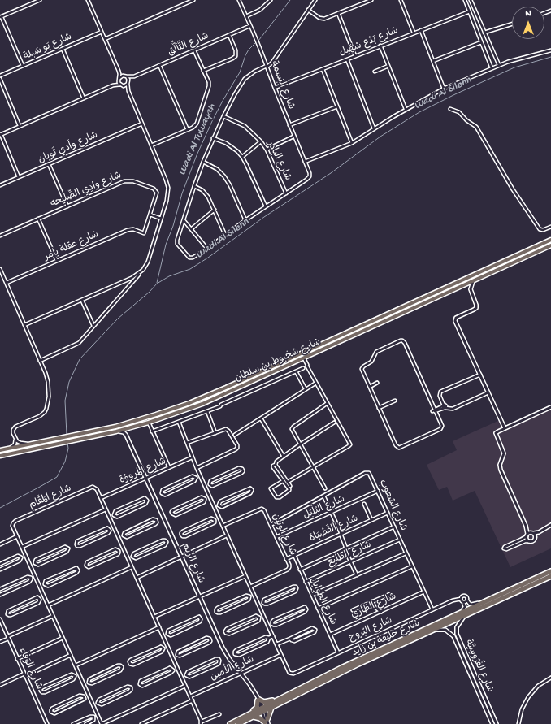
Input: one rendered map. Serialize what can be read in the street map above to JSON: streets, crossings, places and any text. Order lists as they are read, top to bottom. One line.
{"streets":{"highway":["شارع خليفة بن زايد"],"main road":["شارع شخبوط بن سلطان"],"street":["شارع بَدْع سْهَيل","شارع التَّألُّق","شارع يَو سَبلة","شارع البَسمة","شارع واَدي ثَوبان","شارع البادر","شارع وادِي الصِّليحه","شارع عقلة يامر","شارع المروؤة","شارع المَقَام","شارع الشعوب","شارع البُلْبُل","شارع القَصْبَاة","شارع الوتين","شارع الطليع","شارع الرِّيم","شارع الطوايل","شارع الظاري","شارع البُروج","شارع الفُرُوسِيَّة","شارع الوَفاء","شارع الأمين"]},"crossings":[["شارع بَدْع سْهَيل","شارع البَسمة"],["شارع التَّألُّق","شارع البَسمة"],["شارع البَسمة","شارع البادر"],["شارع وادِي الصِّليحه","شارع عقلة يامر"],["شارع المروؤة","شارع المَقَام"],["شارع المروؤة","شارع الرِّيم"],["شارع المروؤة","شارع البُروج"],["شارع المَقَام","شارع الأمين"],["شارع الشعوب","شارع البُلْبُل"],["شارع الشعوب","شارع القَصْبَاة"],["شارع الشعوب","شارع الوتين"],["شارع الشعوب","شارع الطليع"],["شارع الشعوب","شارع الظاري"],["شارع الشعوب","شارع البُروج"],["شارع البُلْبُل","شارع الوتين"],["شارع القَصْبَاة","شارع الوتين"],["شارع القَصْبَاة","شارع الطوايل"],["شارع الوتين","شارع البُروج"],["شارع الطليع","شارع الطوايل"],["شارع الرِّيم","شارع خليفة بن زايد"],["شارع الرِّيم","شارع الأمين"],["شارع الطوايل","شارع الظاري"],["شارع الطوايل","شارع البُروج"],["شارع البُروج","شارع الأمين"],["شارع خليفة بن زايد","شارع الفُرُوسِيَّة"]],"water":["Wadi Al Silenn","Wadi Al Tuwayah"],"north":"top"}
